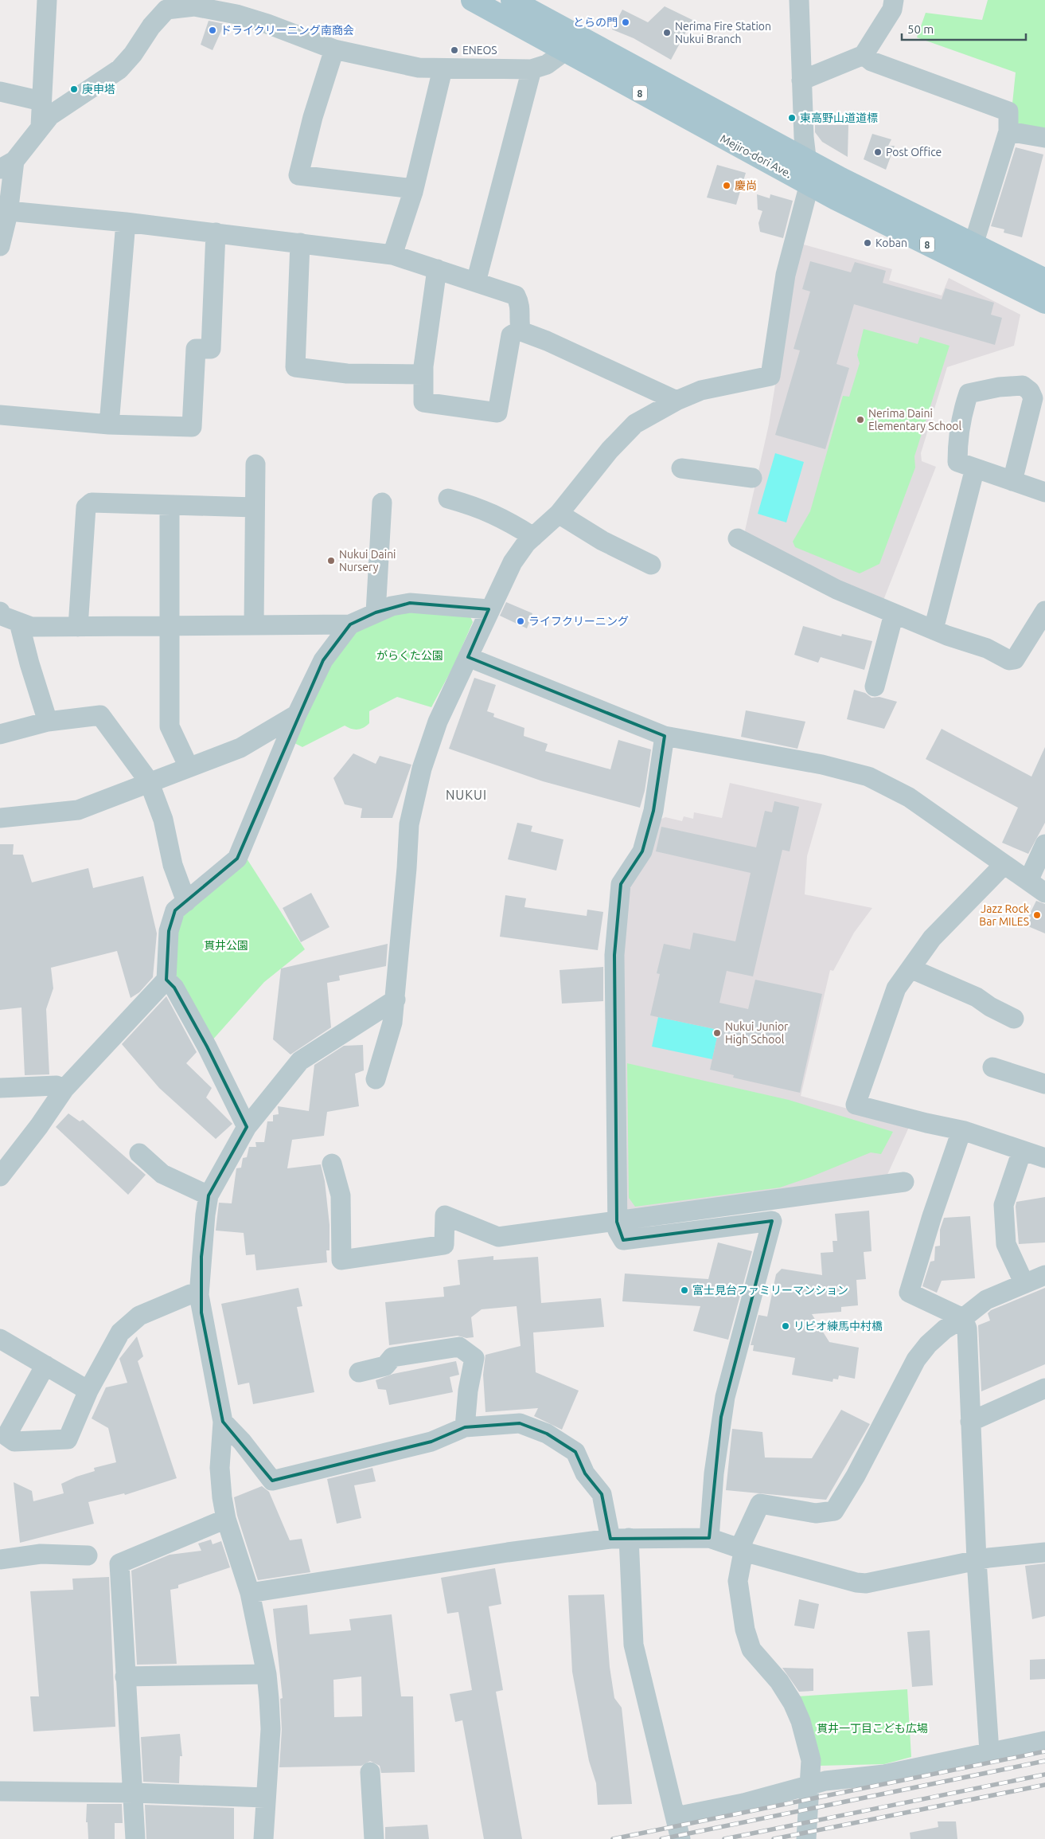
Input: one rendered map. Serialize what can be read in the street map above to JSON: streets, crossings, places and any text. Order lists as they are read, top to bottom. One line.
{"streets":{"main road":["8","Mejiro-dori Ave."]},"districts":["NUKUI"],"parks":["がらくた公園","貫井公園","貫井一丁目こども広場"],"places":["とらの門","ドライクリーニング南商会","Nerima Fire Station Nukui Branch","ENEOS","庚申塔","東高野山道道標","Post Office","慶尚","Koban","Nerima Daini Elementary School","Nukui Daini Nursery","ライフクリーニング","Jazz Rock Bar MILES","Nukui Junior High School","富士見台ファミリーマンション","リビオ練馬中村橋"],"scale_bar":"50 m"}
